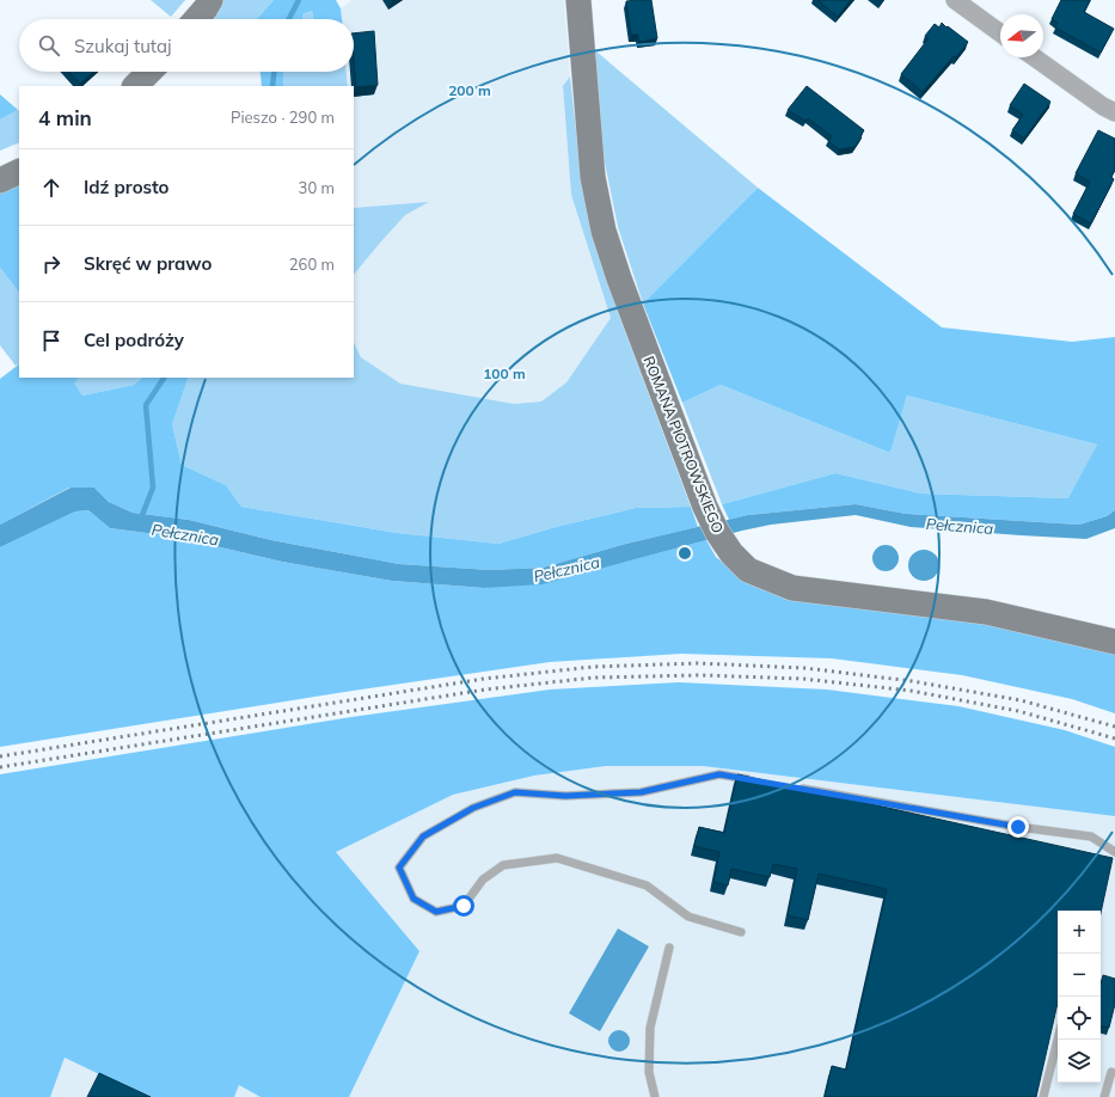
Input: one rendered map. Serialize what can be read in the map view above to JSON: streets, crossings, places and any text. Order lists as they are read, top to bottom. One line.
{"streets":{"street":["ROMANA PIOTROWSKIEGO"]},"water":["Pełcznica"],"north":"left","page":{"search":"Szukaj tutaj","heading":["4 min","Pieszo · 290 m"],"list":[["Idź prosto","30 m"],["Skręć w prawo","260 m"],"Cel podróży"],"map_buttons":["+","−"]},"rings":["200 m","100 m"]}
